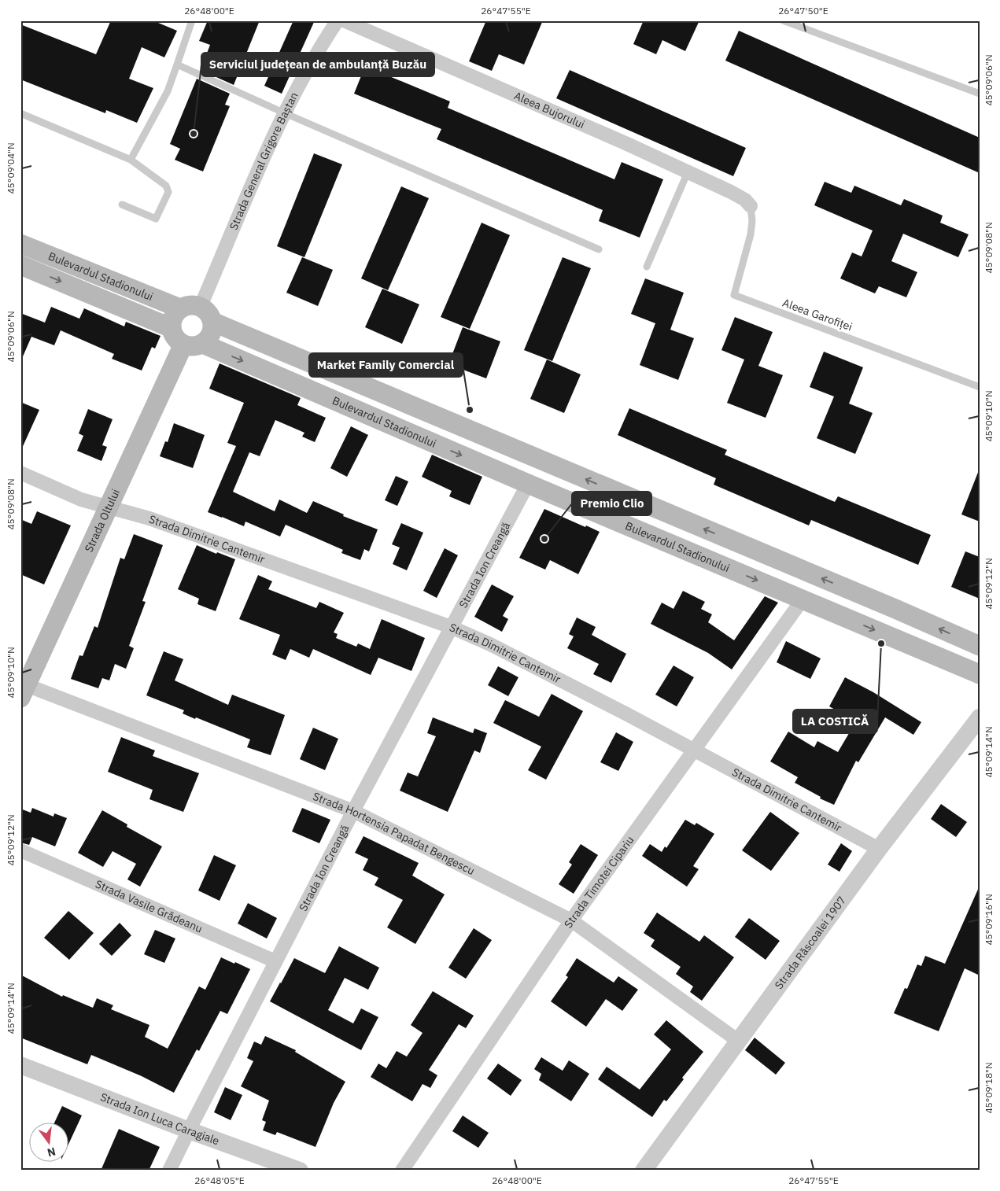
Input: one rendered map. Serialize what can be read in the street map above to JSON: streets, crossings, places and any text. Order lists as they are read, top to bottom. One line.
{"streets":{"main road":["Bulevardul Stadionului","Strada Oltului"],"street":["Aleea Bujorului","Strada General Grigore Baștan","Strada Dimitrie Cantemir","Strada Ion Creangă","Strada Hortensia Papadat Bengescu","Strada Timotei Cipariu","Strada Vasile Grădeanu","Strada Răscoalei 1907","Strada Ion Luca Caragiale"],"lane":["Aleea Garofiței"]},"crossings":[["Aleea Bujorului","Aleea Garofiței"],["Strada General Grigore Baștan","Bulevardul Stadionului"],["Strada General Grigore Baștan","Strada Oltului"],["Bulevardul Stadionului","Strada Oltului"],["Bulevardul Stadionului","Strada Ion Creangă"],["Bulevardul Stadionului","Strada Timotei Cipariu"],["Strada Oltului","Strada Dimitrie Cantemir"],["Strada Oltului","Strada Hortensia Papadat Bengescu"],["Strada Dimitrie Cantemir","Strada Ion Creangă"],["Strada Dimitrie Cantemir","Strada Timotei Cipariu"],["Strada Dimitrie Cantemir","Strada Răscoalei 1907"],["Strada Ion Creangă","Strada Hortensia Papadat Bengescu"],["Strada Ion Creangă","Strada Vasile Grădeanu"],["Strada Ion Creangă","Strada Ion Luca Caragiale"],["Strada Hortensia Papadat Bengescu","Strada Timotei Cipariu"],["Strada Hortensia Papadat Bengescu","Strada Răscoalei 1907"]],"places":["Serviciul județean de ambulanță Buzău","Market Family Comercial","Premio Clio","LA COSTICĂ"],"north":"bottom","coordinates":["26°48'00\"E","26°47'55\"E","26°47'50\"E","45°09'06\"N","45°09'04\"N","45°09'08\"N","45°09'10\"N","45°09'12\"N","45°09'14\"N","45°09'16\"N","45°09'18\"N","26°48'05\"E"]}
